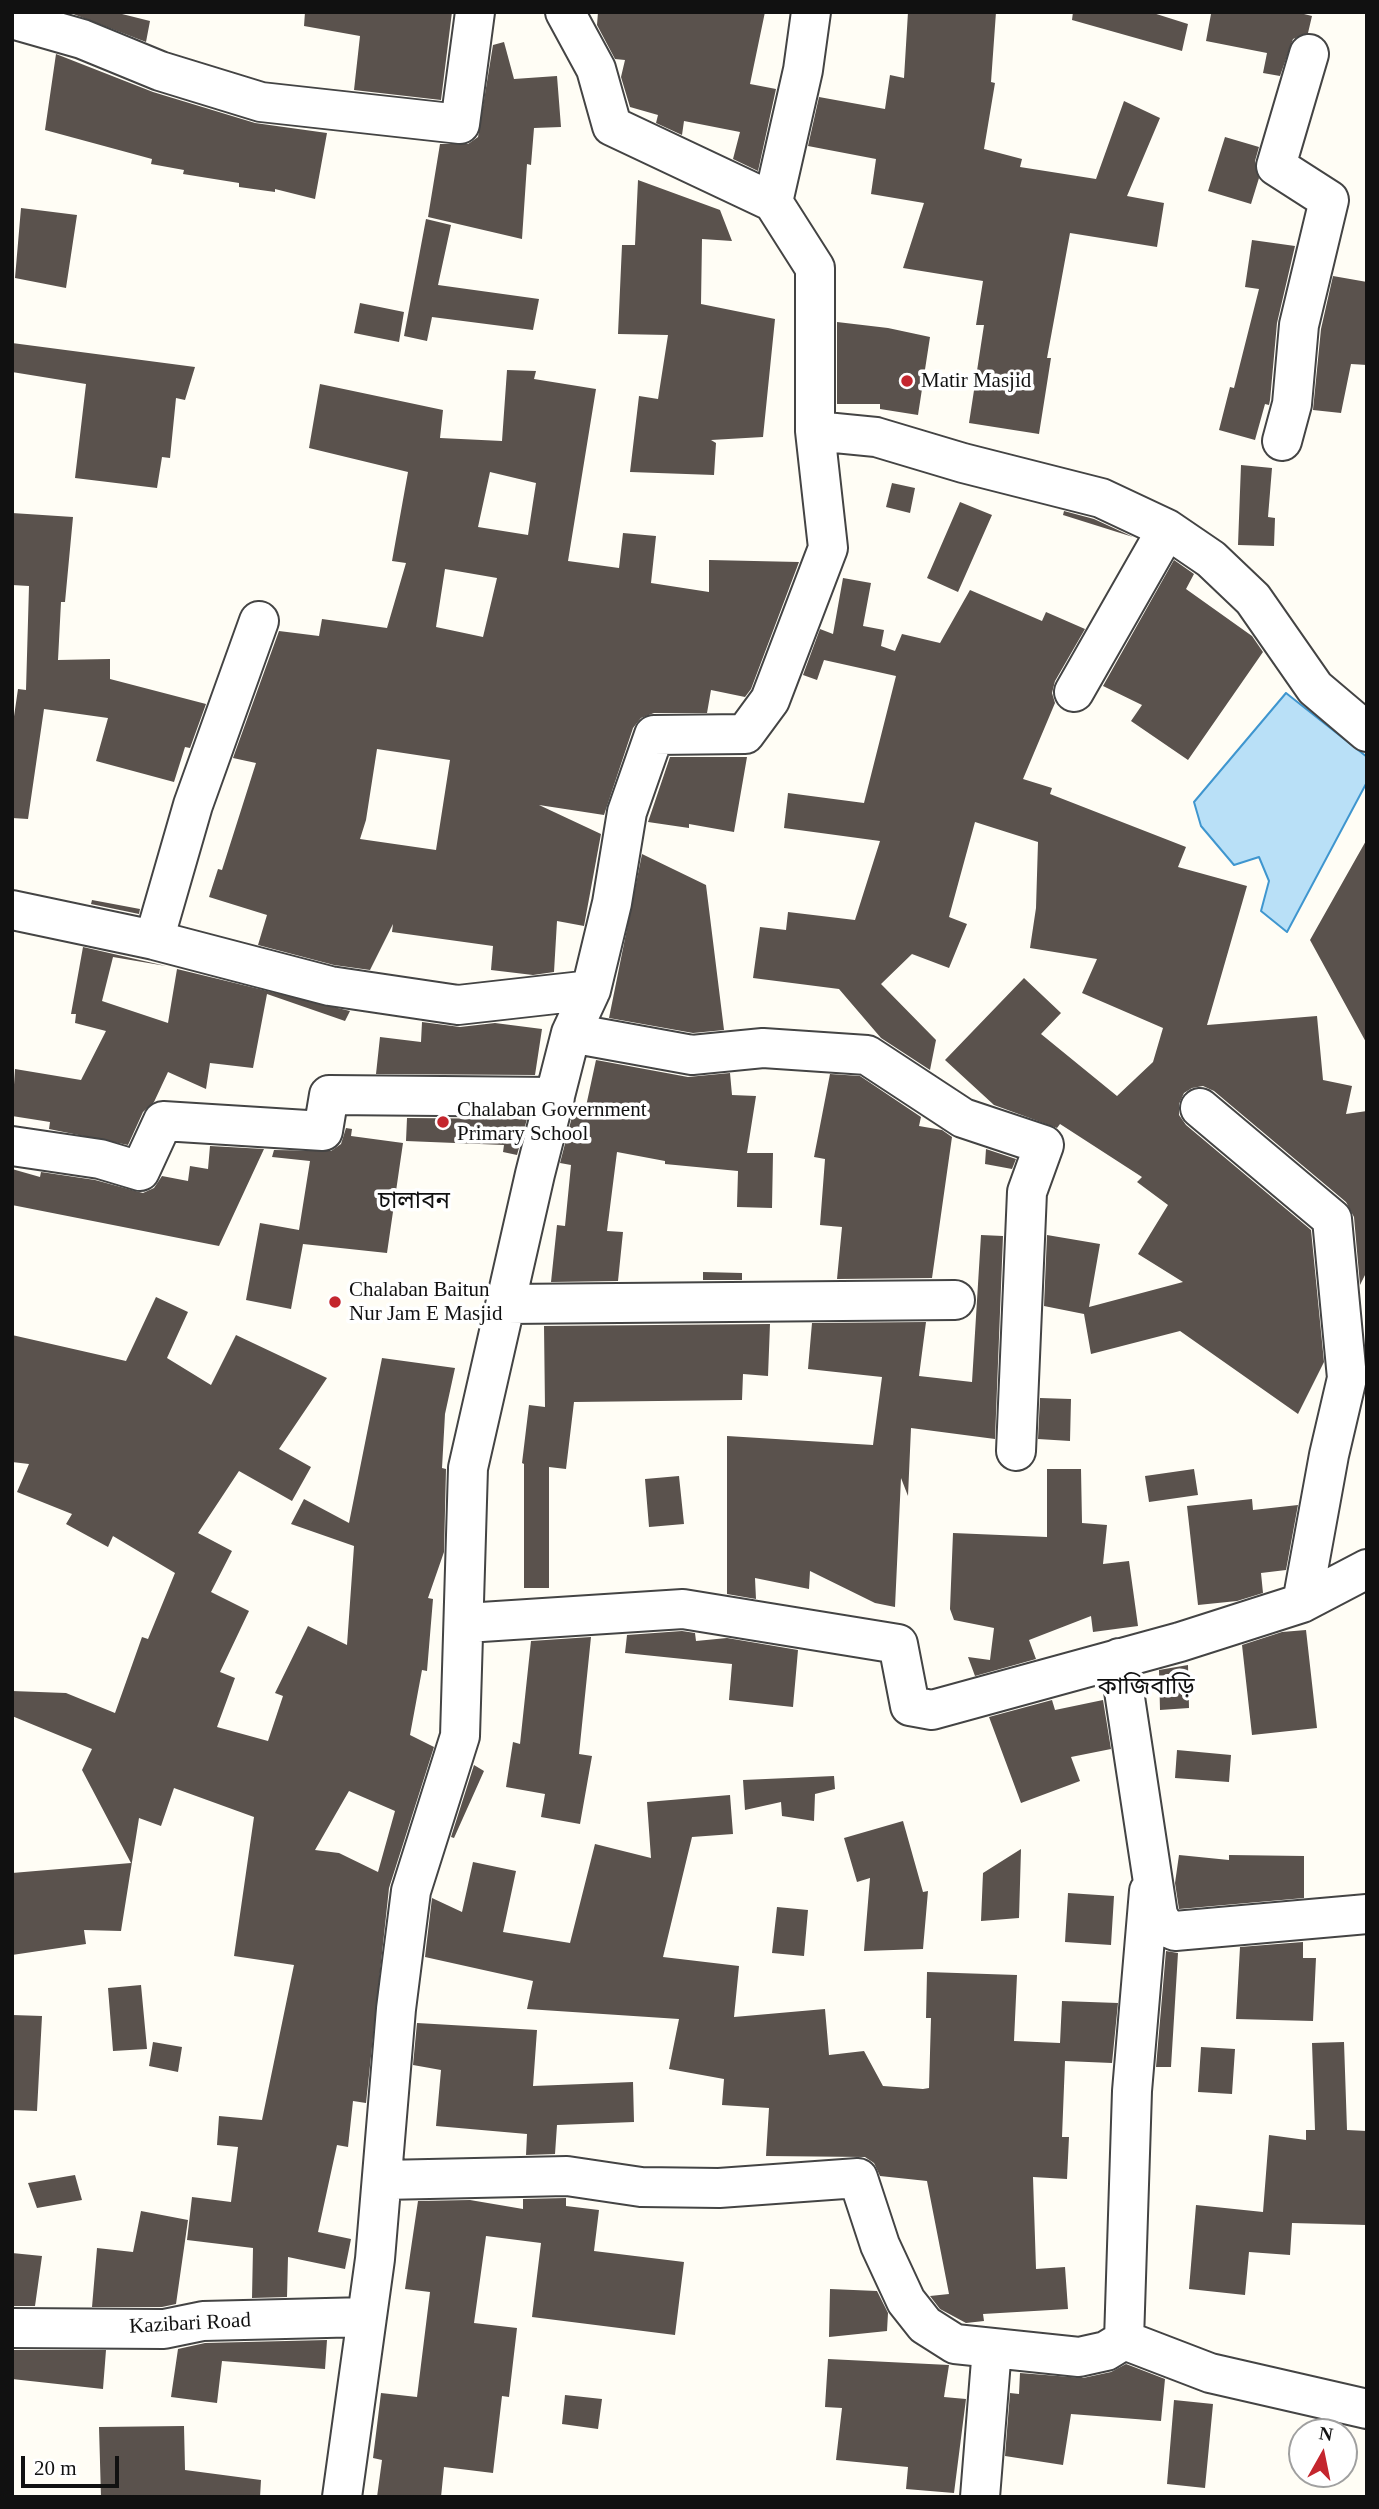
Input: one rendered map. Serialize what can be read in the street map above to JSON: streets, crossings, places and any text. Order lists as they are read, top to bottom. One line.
{"streets":{"street":["Kazibari Road"]},"districts":["চালাবন","কাজিবাড়ি"],"places":["Matir Masjid","Chalaban Government Primary School","Chalaban Baitun Nur Jam E Masjid"],"scale_bar":"20 m","north":"top"}
